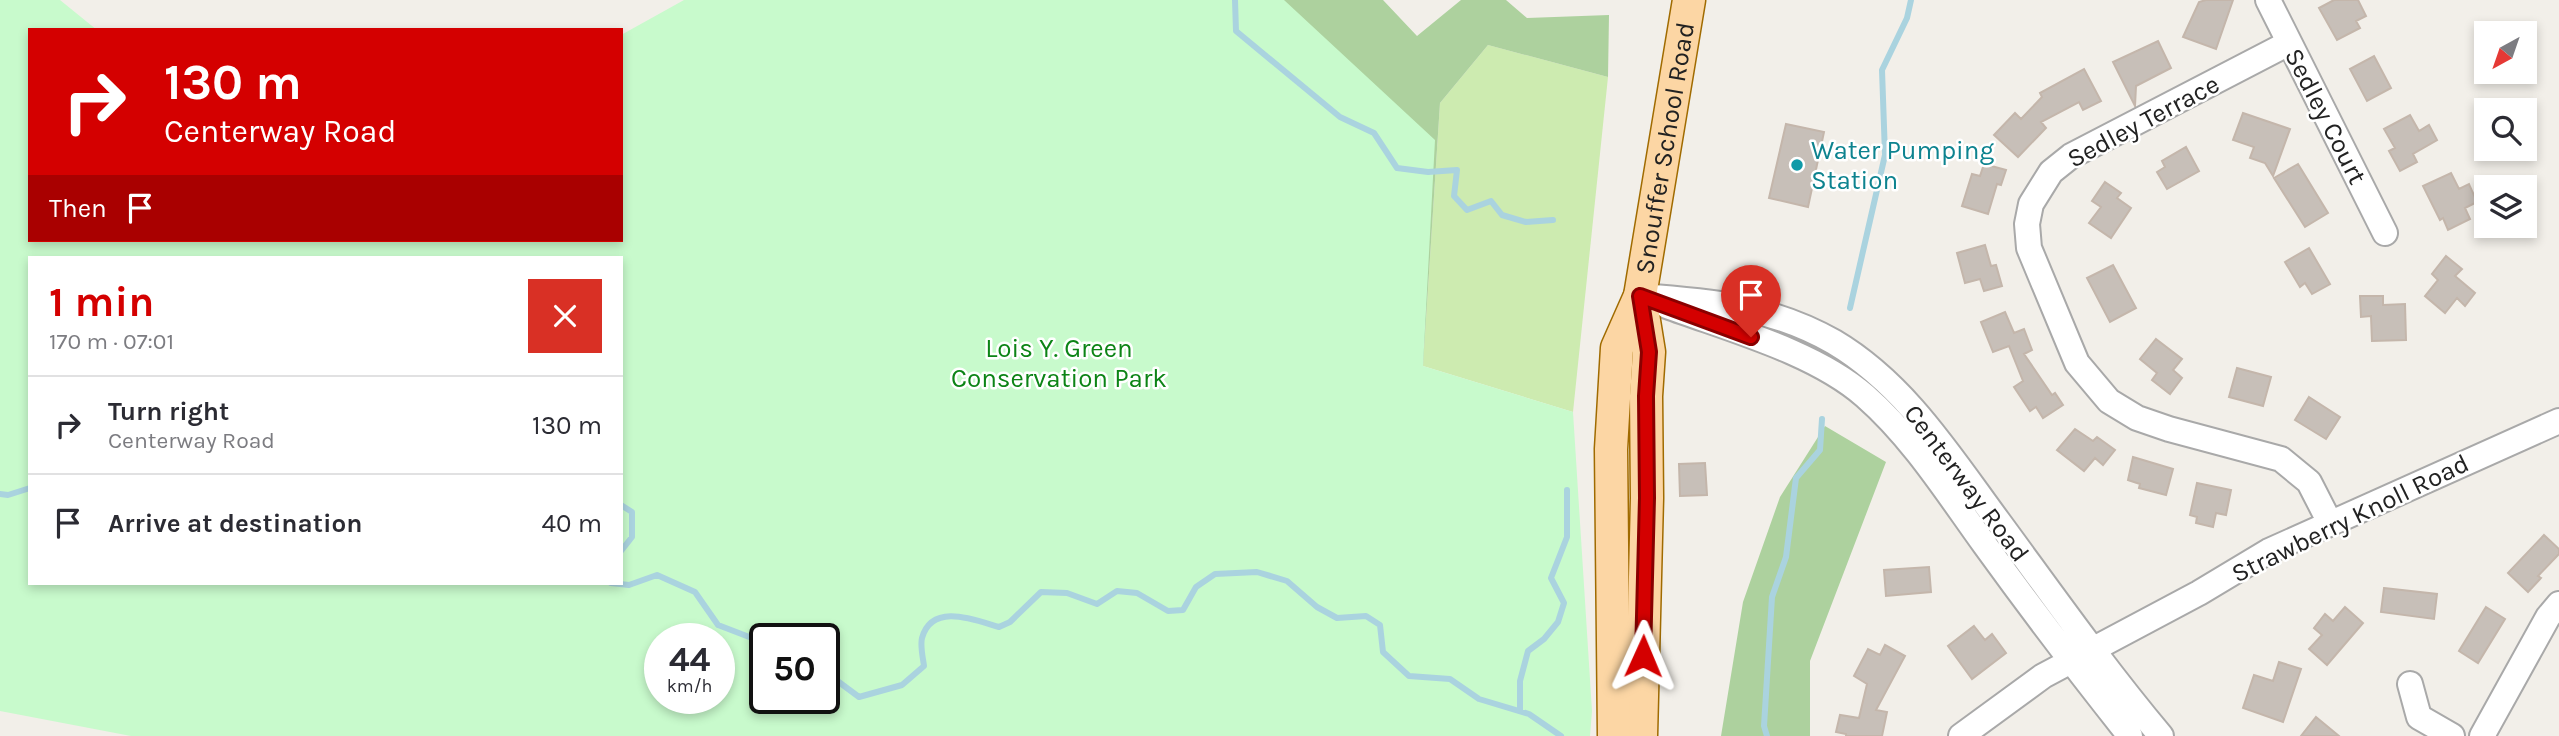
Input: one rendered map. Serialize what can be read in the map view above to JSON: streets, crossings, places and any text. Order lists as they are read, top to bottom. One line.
{"streets":{"main road":["Snouffer School Road"],"street":["Sedley Court","Sedley Terrace","Centerway Road","Strawberry Knoll Road"]},"crossings":[["Sedley Court","Sedley Terrace"],["Sedley Terrace","Strawberry Knoll Road"],["Snouffer School Road","Centerway Road"],["Centerway Road","Strawberry Knoll Road"]],"parks":["Lois Y. Green Conservation Park"],"places":["Water Pumping Station"],"north":"bottom left","page":{"turn":["130 m","Centerway Road"],"then":"Then","heading":["1 min","170 m · 07:01"],"list":[{"name":"Turn right","note":"Centerway Road","value":"130 m"},{"name":"Arrive at destination","value":"40 m"}],"speed":"44 km/h","limit":"50"}}
